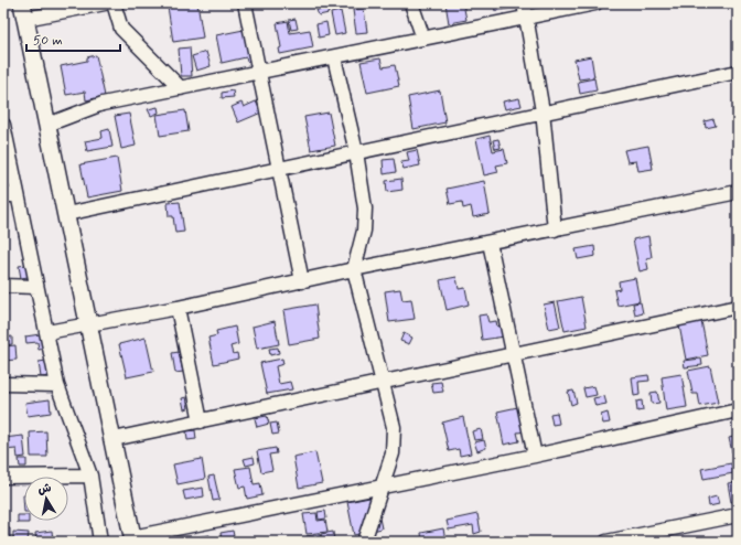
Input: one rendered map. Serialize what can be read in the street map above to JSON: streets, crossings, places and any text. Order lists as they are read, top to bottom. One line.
{"scale_bar":"50 m","north":"top"}
